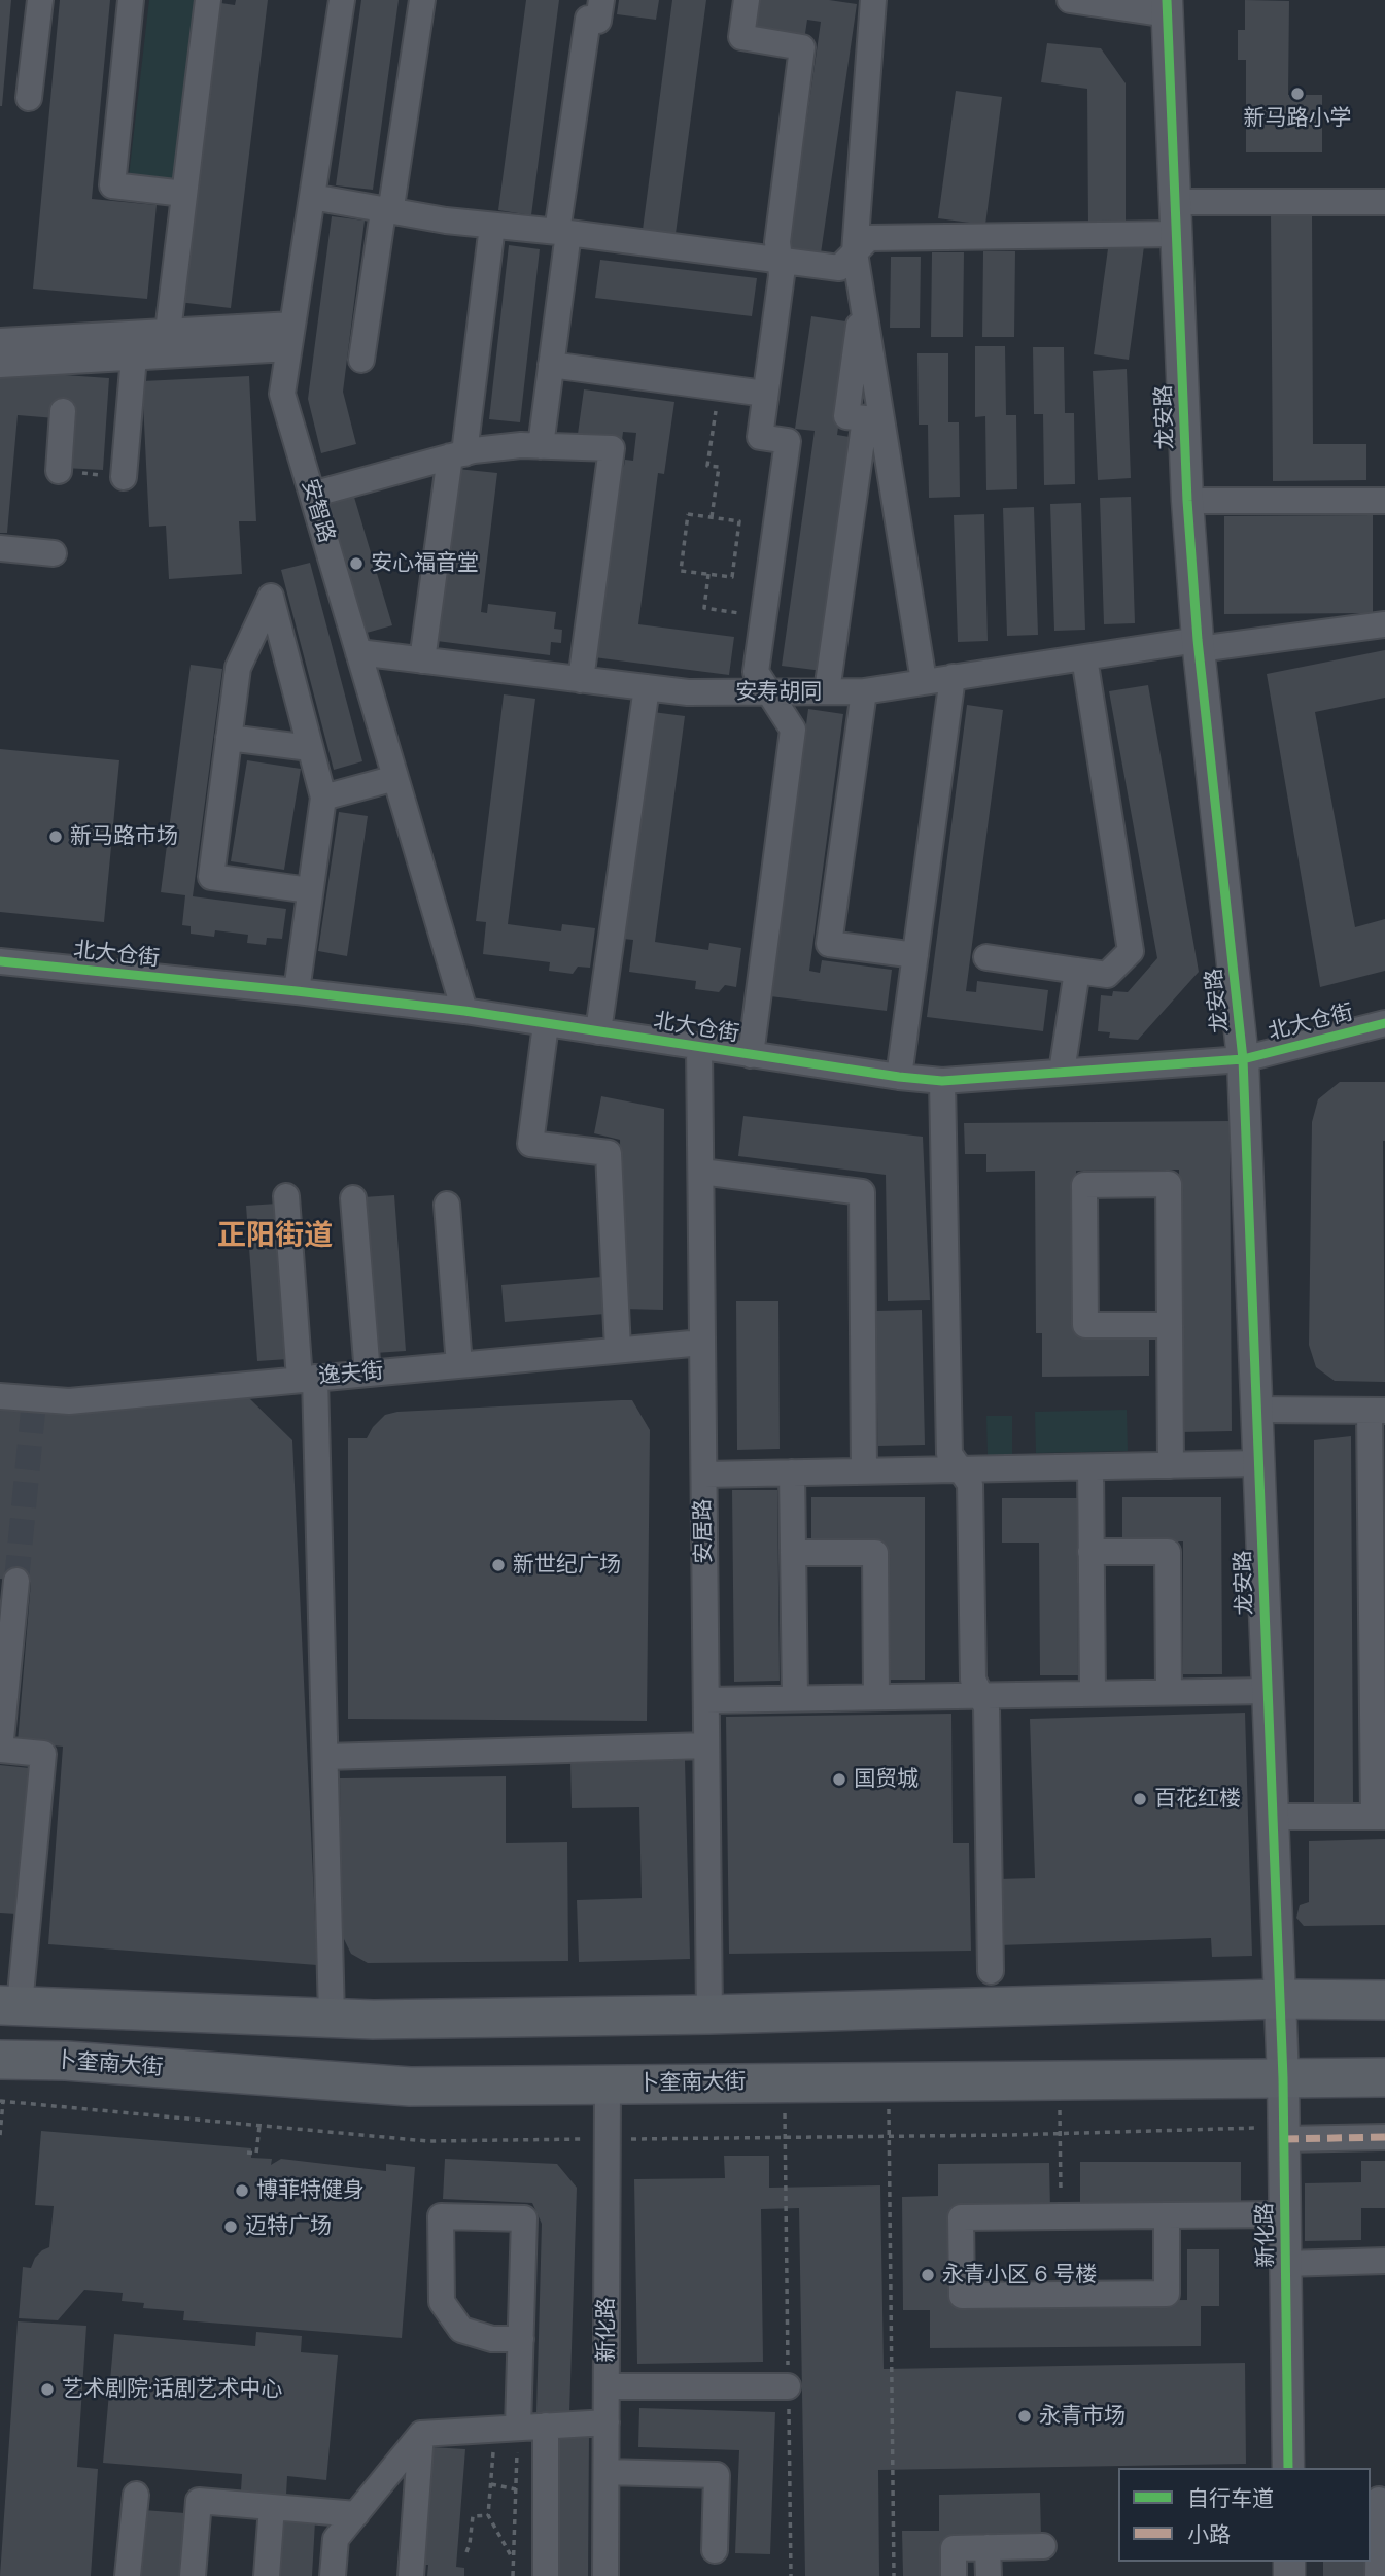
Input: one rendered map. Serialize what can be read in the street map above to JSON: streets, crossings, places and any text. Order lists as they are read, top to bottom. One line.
{"streets":{"main road":["卜奎南大街"],"street":["龙安路","安智路","安寿胡同","北大仓街","逸夫街","安居路","新化路"]},"crossings":[["龙安路","安寿胡同"],["龙安路","北大仓街"],["龙安路","新化路"],["安智路","安寿胡同"],["安智路","北大仓街"],["北大仓街","安居路"],["逸夫街","安居路"],["卜奎南大街","新化路"]],"districts":["正阳街道"],"places":["新马路小学","安心福音堂","新马路市场","新世纪广场","国贸城","百花红楼","博菲特健身","迈特广场","永青小区 6 号楼","艺术剧院·话剧艺术中心","永青市场"],"legend":["自行车道","小路"]}
